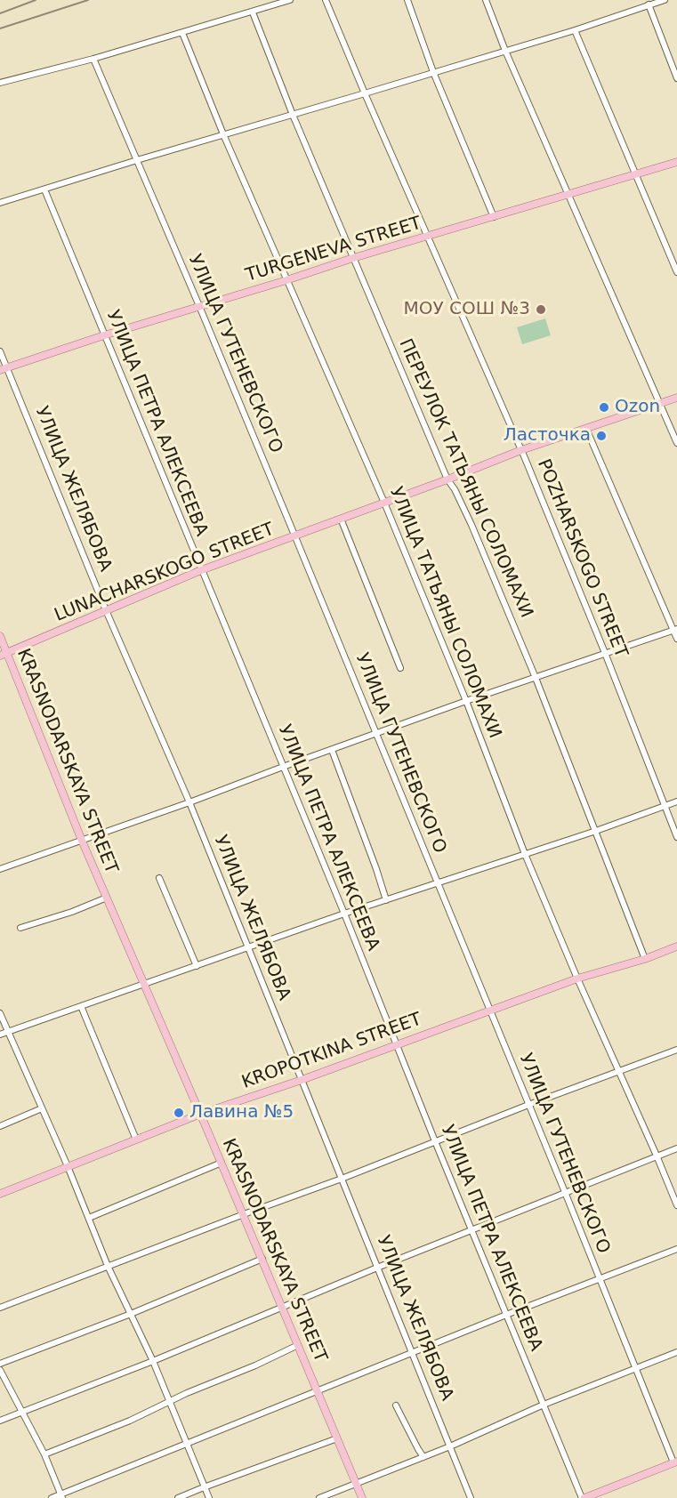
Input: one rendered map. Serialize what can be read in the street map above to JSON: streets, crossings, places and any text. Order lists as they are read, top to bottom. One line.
{"streets":{"main road":["TURGENEVA STREET","LUNACHARSKOGO STREET","KRASNODARSKAYA STREET","KROPOTKINA STREET"],"street":["УЛИЦА ГУТЕНЕВСКОГО","УЛИЦА ПЕТРА АЛЕКСЕЕВА","ПЕРЕУЛОК ТАТЬЯНЫ СОЛОМАХИ","УЛИЦА ЖЕЛЯБОВА","POZHARSKOGO STREET","УЛИЦА ТАТЬЯНЫ СОЛОМАХИ"]},"crossings":[["TURGENEVA STREET","УЛИЦА ГУТЕНЕВСКОГО"],["TURGENEVA STREET","УЛИЦА ПЕТРА АЛЕКСЕЕВА"],["TURGENEVA STREET","ПЕРЕУЛОК ТАТЬЯНЫ СОЛОМАХИ"],["TURGENEVA STREET","УЛИЦА ЖЕЛЯБОВА"],["TURGENEVA STREET","POZHARSKOGO STREET"],["TURGENEVA STREET","УЛИЦА ТАТЬЯНЫ СОЛОМАХИ"],["УЛИЦА ГУТЕНЕВСКОГО","LUNACHARSKOGO STREET"],["УЛИЦА ГУТЕНЕВСКОГО","KROPOTKINA STREET"],["УЛИЦА ПЕТРА АЛЕКСЕЕВА","LUNACHARSKOGO STREET"],["УЛИЦА ПЕТРА АЛЕКСЕЕВА","KROPOTKINA STREET"],["ПЕРЕУЛОК ТАТЬЯНЫ СОЛОМАХИ","LUNACHARSKOGO STREET"],["ПЕРЕУЛОК ТАТЬЯНЫ СОЛОМАХИ","KROPOTKINA STREET"],["УЛИЦА ЖЕЛЯБОВА","LUNACHARSKOGO STREET"],["УЛИЦА ЖЕЛЯБОВА","KROPOTKINA STREET"],["POZHARSKOGO STREET","LUNACHARSKOGO STREET"],["LUNACHARSKOGO STREET","УЛИЦА ТАТЬЯНЫ СОЛОМАХИ"],["LUNACHARSKOGO STREET","KRASNODARSKAYA STREET"],["УЛИЦА ТАТЬЯНЫ СОЛОМАХИ","KROPOTKINA STREET"],["KRASNODARSKAYA STREET","KROPOTKINA STREET"]],"places":["МОУ СОШ №3","Ozon","Ласточка","Лавина №5"]}
